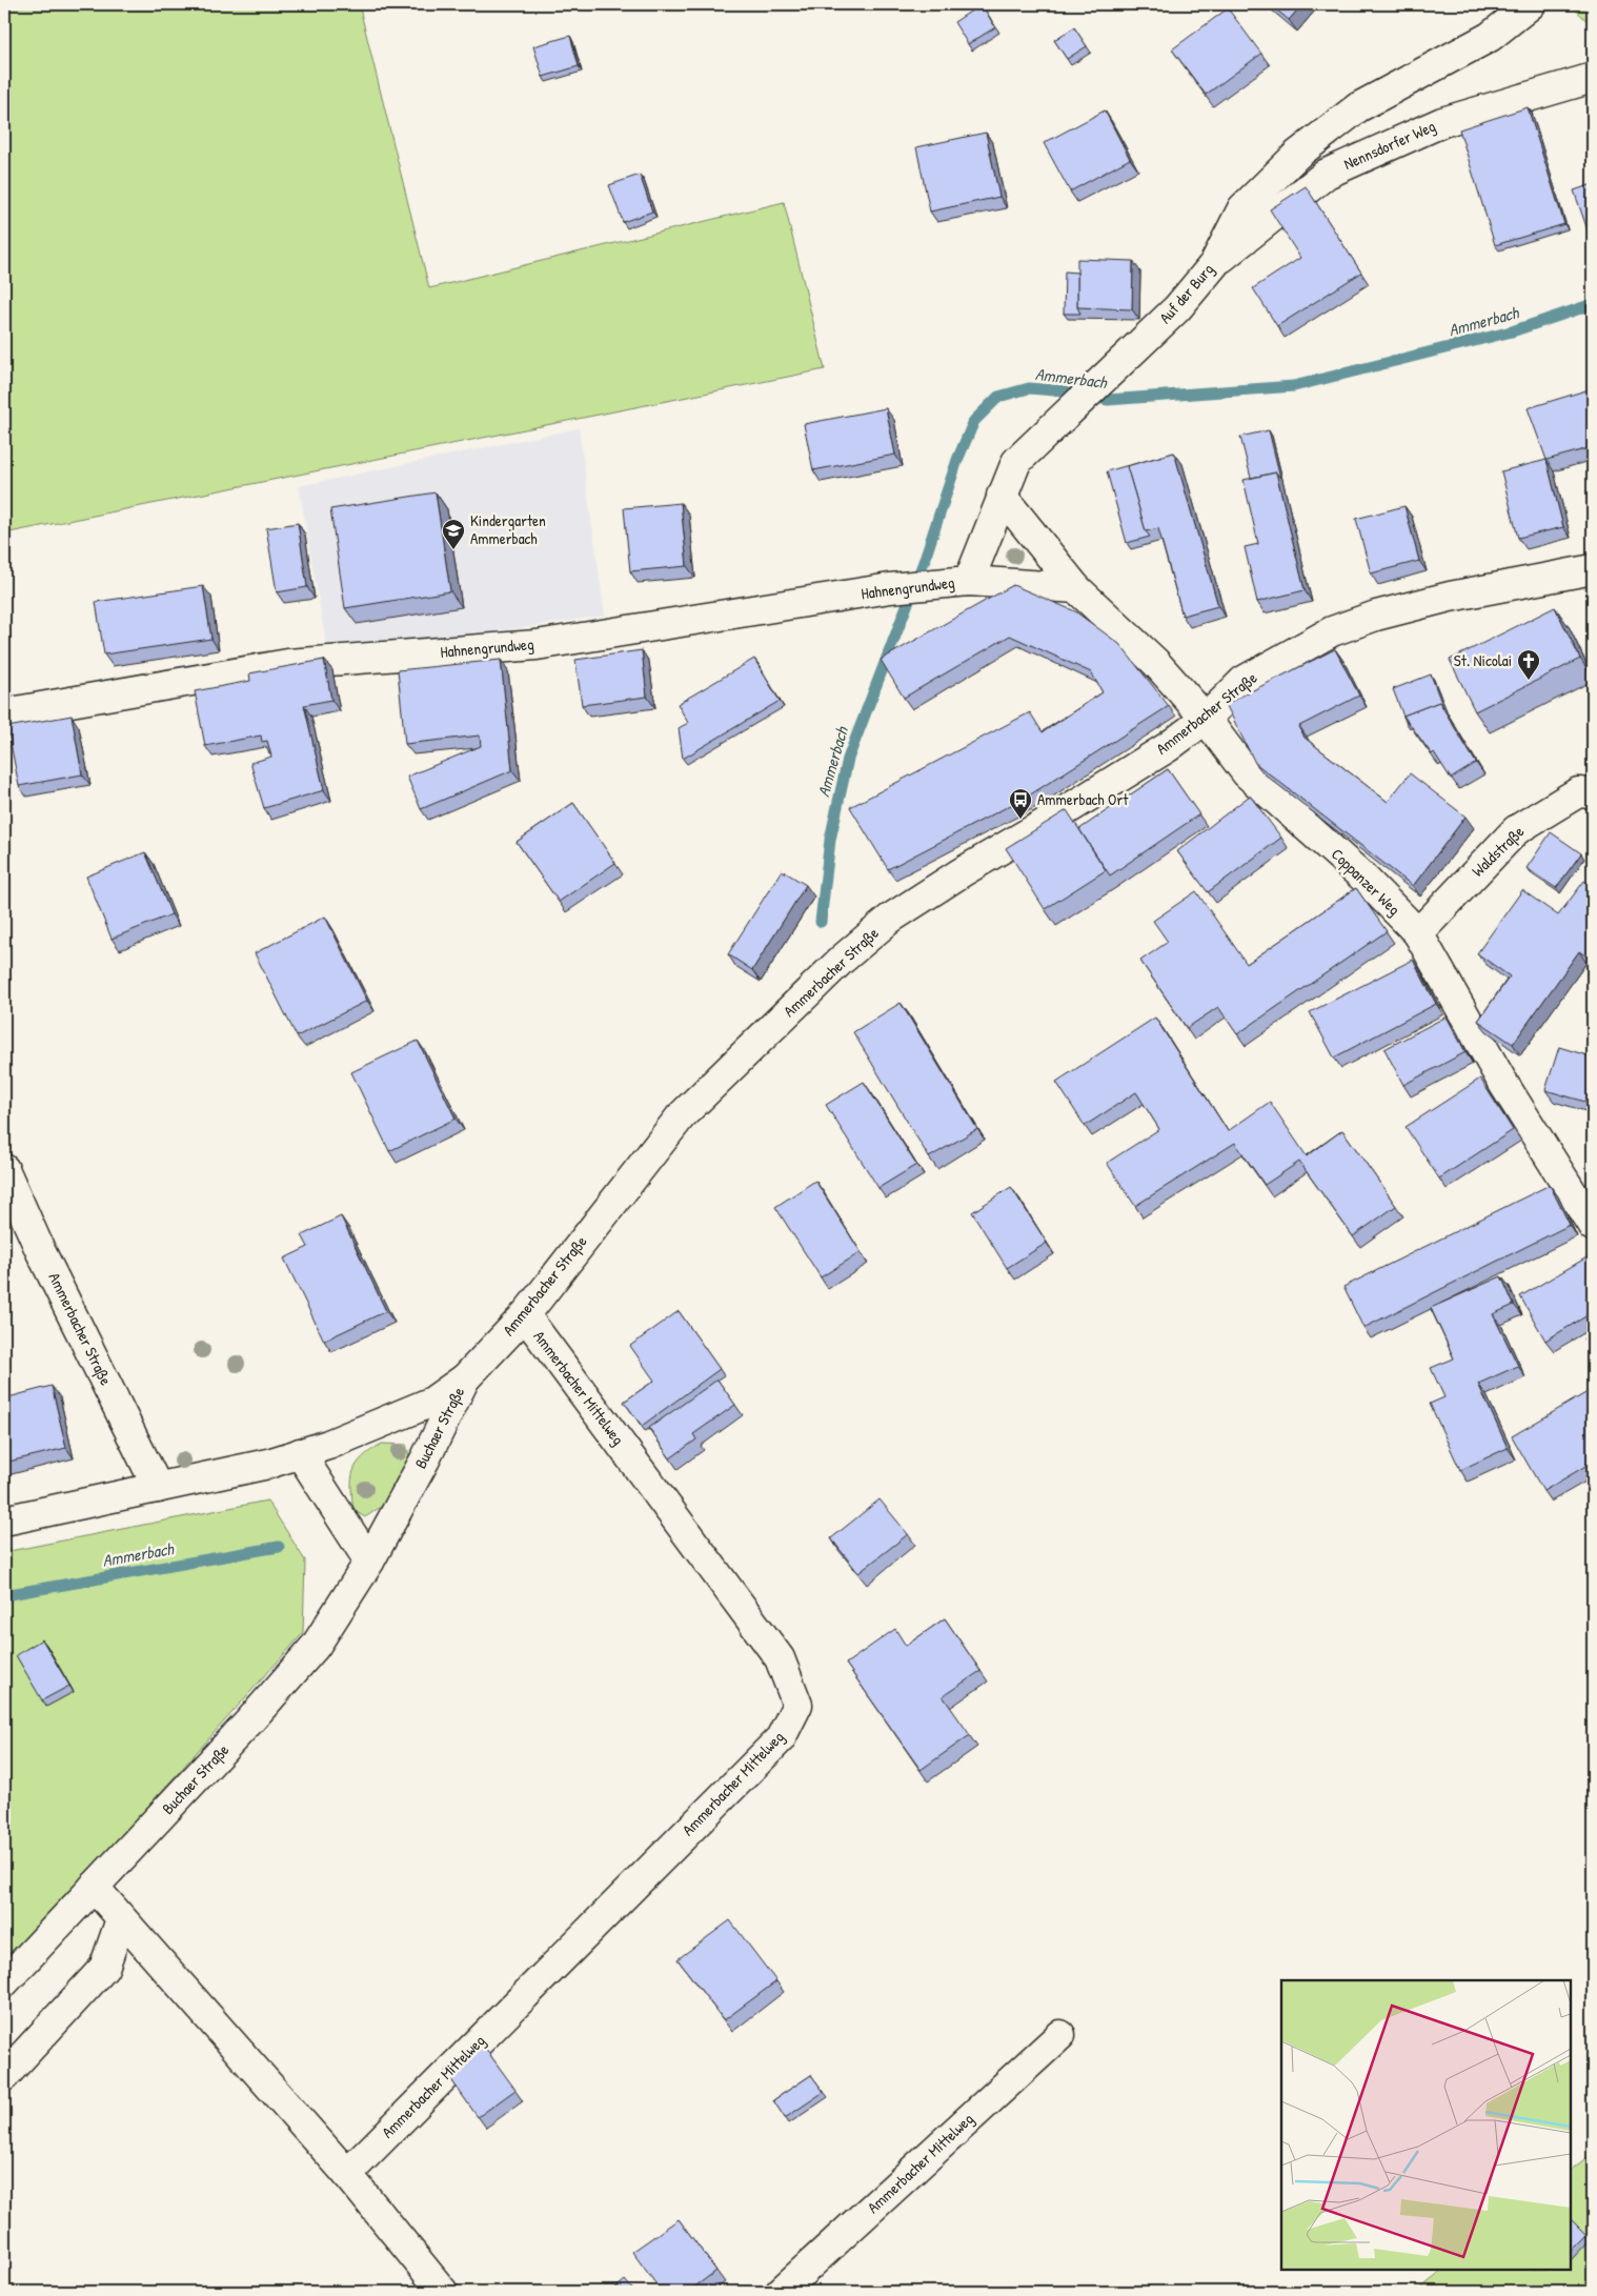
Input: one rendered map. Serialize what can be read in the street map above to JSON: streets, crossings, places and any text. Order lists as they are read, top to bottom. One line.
{"streets":{"street":["Nennsdorfer Weg","Auf der Burg","Hahnengrundweg","Ammerbacher Straße","Waldstraße","Coppanzer Weg","Ammerbacher Mittelweg","Buchaer Straße"]},"crossings":[["Nennsdorfer Weg","Auf der Burg"],["Auf der Burg","Hahnengrundweg"],["Hahnengrundweg","Coppanzer Weg"],["Ammerbacher Straße","Coppanzer Weg"],["Ammerbacher Straße","Ammerbacher Mittelweg"],["Ammerbacher Straße","Buchaer Straße"],["Waldstraße","Coppanzer Weg"]],"water":["Ammerbach"],"places":{"school or university":["Kindergarten Ammerbach"],"church":["St. Nicolai"],"bus stop":["Ammerbach Ort"]}}
